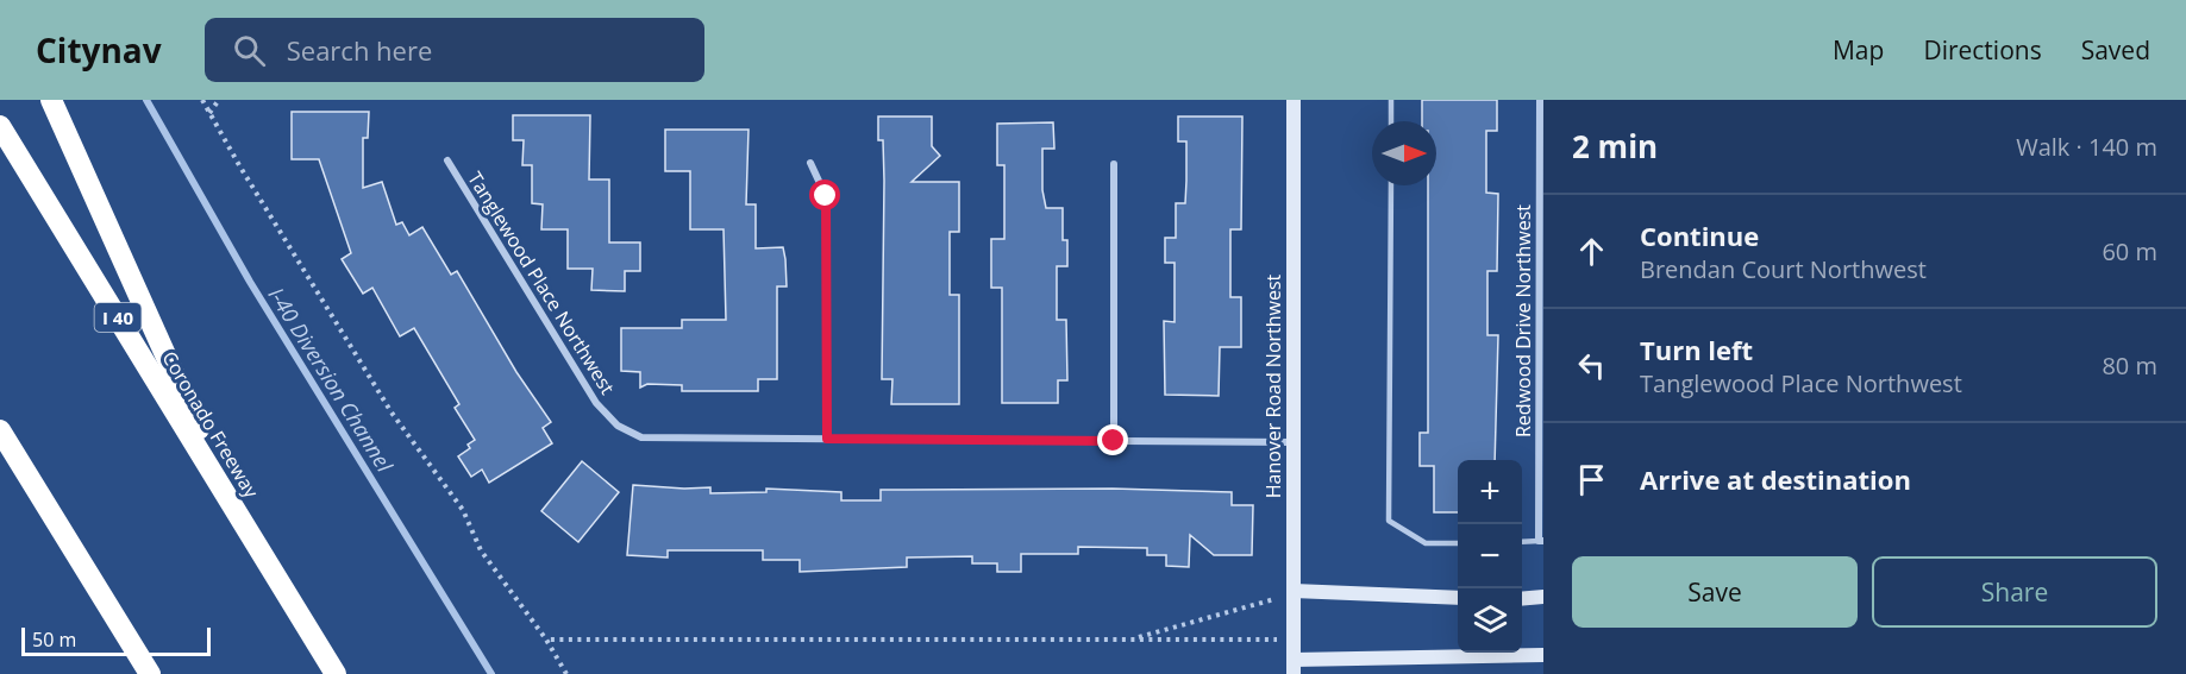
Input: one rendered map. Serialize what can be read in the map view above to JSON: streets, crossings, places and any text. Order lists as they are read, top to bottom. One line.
{"streets":{"highway":["I 40","Coronado Freeway"],"street":["Tanglewood Place Northwest","Redwood Drive Northwest","Hanover Road Northwest"]},"crossings":[["Tanglewood Place Northwest","Hanover Road Northwest"]],"water":["I-40 Diversion Channel"],"scale_bar":"50 m","north":"right","page":{"header":"Citynav","search":"Search here","nav":["Map","Directions","Saved"],"heading":["2 min","Walk · 140 m"],"list":[["Continue","Brendan Court Northwest","60 m"],["Turn left","Tanglewood Place Northwest","80 m"],"Arrive at destination"],"map_buttons":["+","−"],"buttons":["Save","Share"],"scale":"50 m"}}
